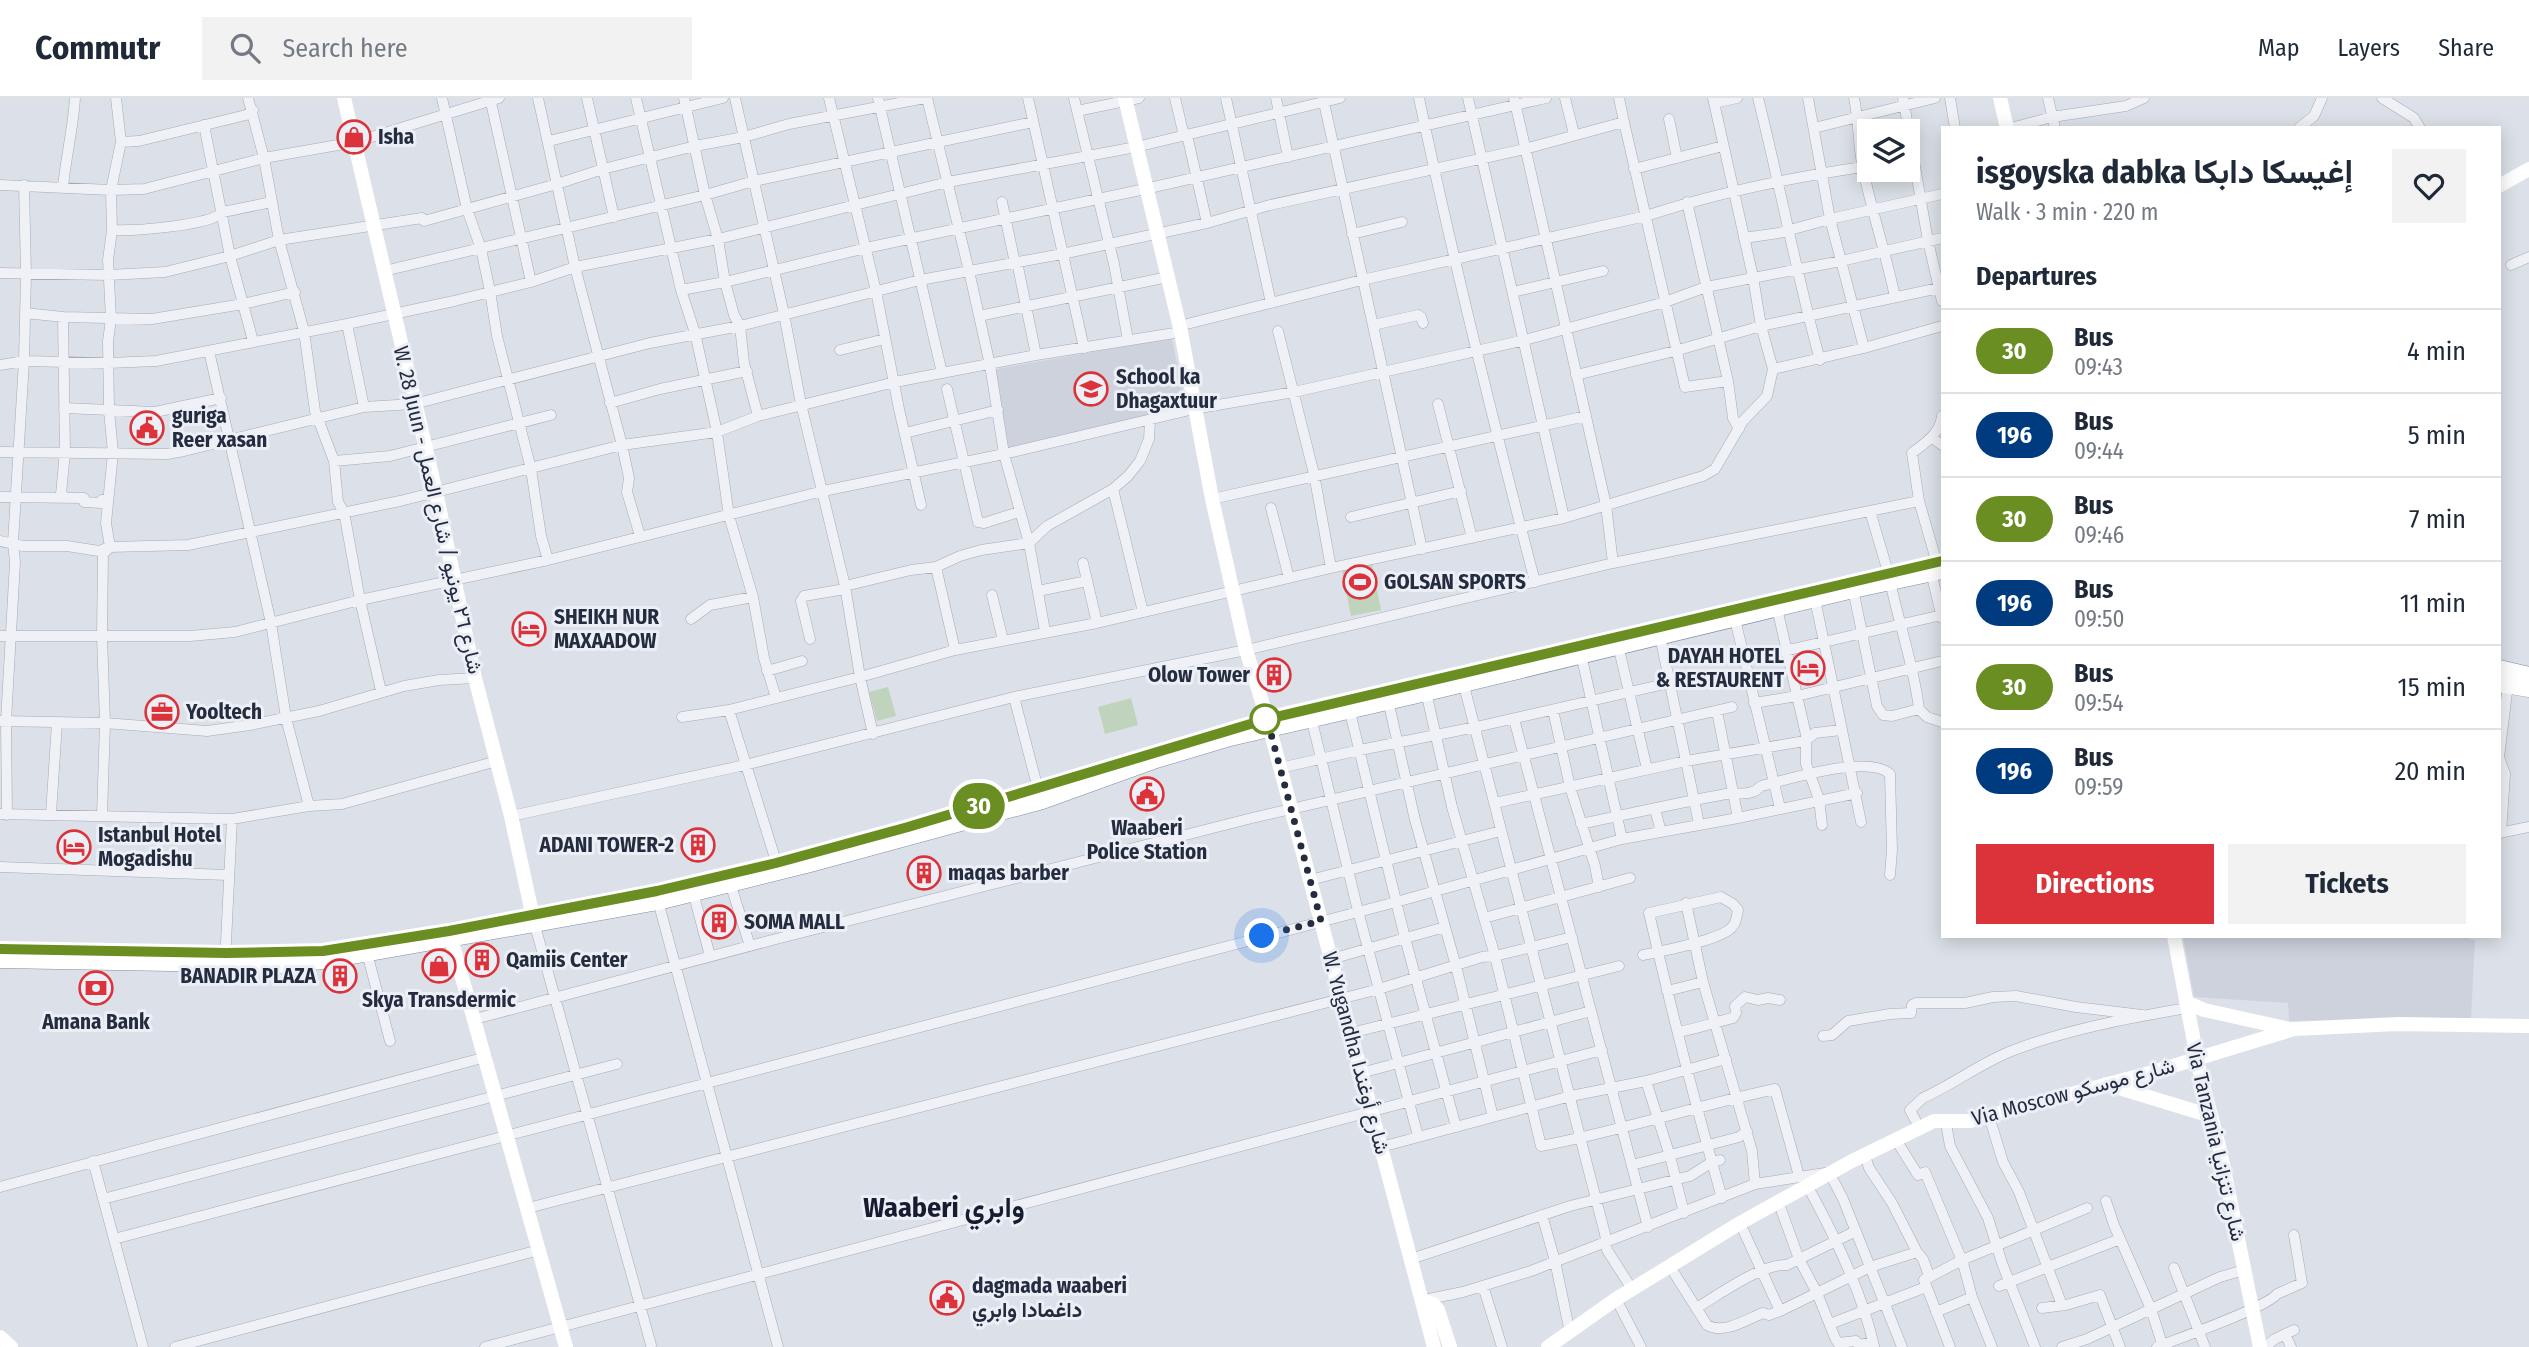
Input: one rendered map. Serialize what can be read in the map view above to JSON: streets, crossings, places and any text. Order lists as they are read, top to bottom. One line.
{"streets":{"street":["W. 28 Juun - شارع ٢٦ يونيو / شارع العمل","W. Yugandha شارع أوغندا","Via Moscow شارع موسكو","Via Tanzania شارع تنزانيا"]},"districts":["Waaberi وابري"],"places":{"shop":["Isha","Skya Transdermic"],"school or university":["School ka Dhagaxtuur"],"public building":["guriga Reer xasan","Waaberi Police Station","dagmada waaberi داغمادا وابري"],"sports":["GOLSAN SPORTS"],"hotel":["SHEIKH NUR MAXAADOW","DAYAH HOTEL & RESTAURENT","Istanbul Hotel Mogadishu"],"building":["Olow Tower","ADANI TOWER-2","maqas barber","SOMA MALL","Qamiis Center","BANADIR PLAZA"],"office":["Yooltech"],"bank":["Amana Bank"]},"lines":["bus line 30"],"page":{"header":"Commutr","search":"Search here","nav":["Map","Layers","Share"],"on_map":"30","heading":[["isgoyska dabka إغيسكا دابكا","Walk · 3 min · 220 m"],"Departures"],"list":[{"mark":"30","name":"Bus","note":"09:43","value":"4 min"},{"mark":"196","name":"Bus","note":"09:44","value":"5 min"},{"mark":"30","name":"Bus","note":"09:46","value":"7 min"},{"mark":"196","name":"Bus","note":"09:50","value":"11 min"},{"mark":"30","name":"Bus","note":"09:54","value":"15 min"},{"mark":"196","name":"Bus","note":"09:59","value":"20 min"}],"buttons":["Directions","Tickets"]}}
